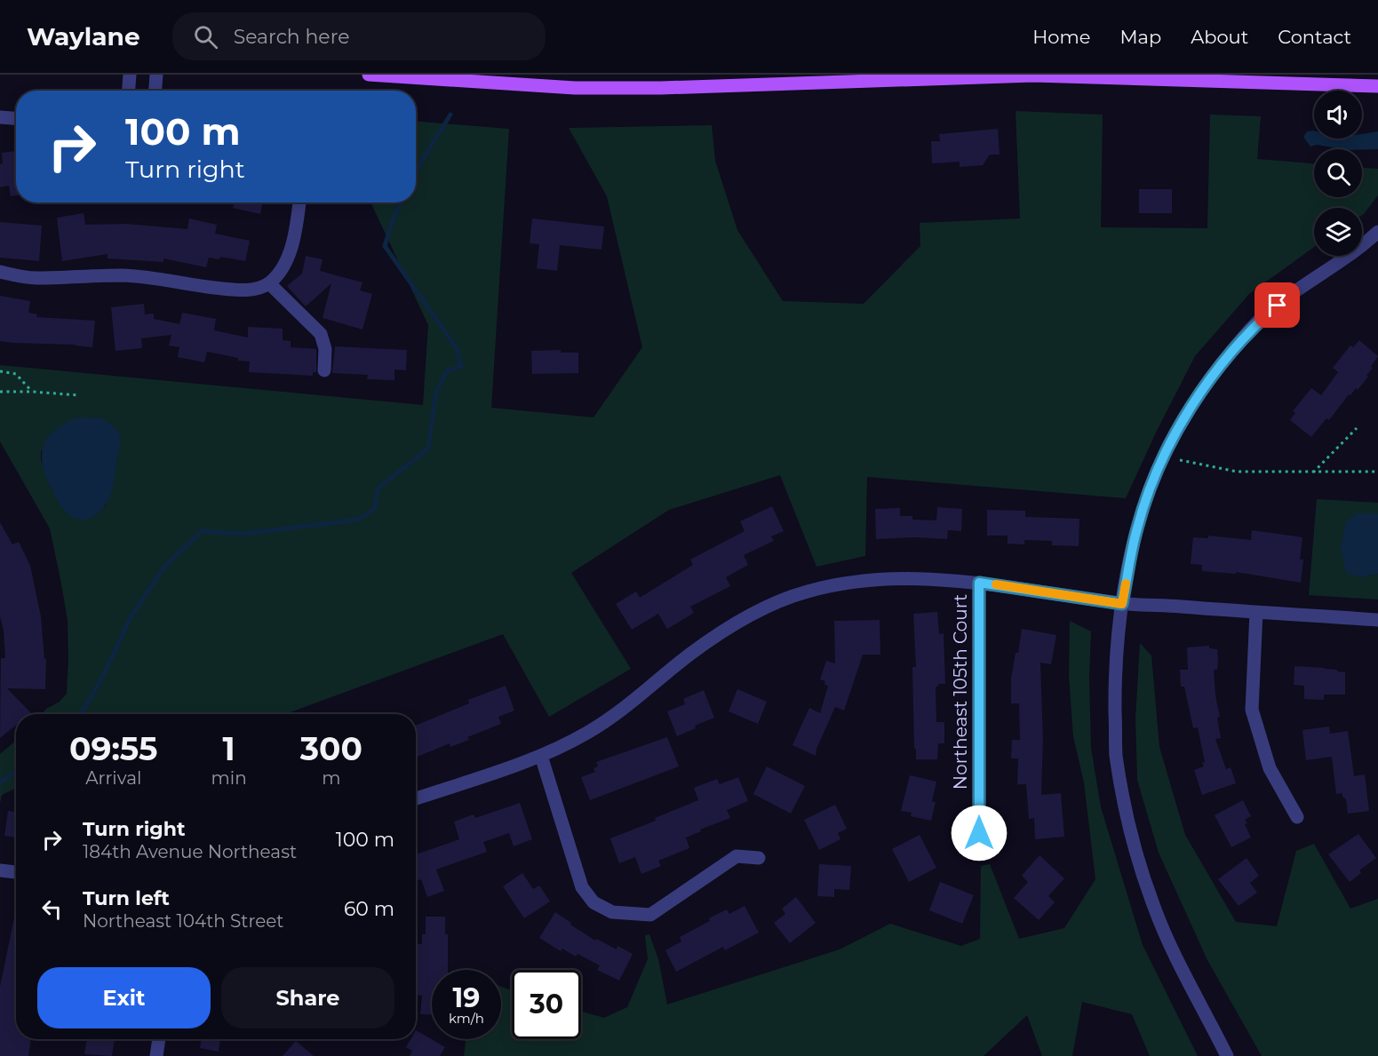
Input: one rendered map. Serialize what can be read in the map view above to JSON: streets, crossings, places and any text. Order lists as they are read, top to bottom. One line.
{"streets":{"street":["Northeast 105th Court"]},"page":{"header":"Waylane","search":"Search here","nav":["Home","Map","About","Contact"],"turn":["100 m","Turn right"],"eta":["09:55","Arrival","1","min","300","m"],"list":[{"name":"Turn right","note":"184th Avenue Northeast","value":"100 m"},{"name":"Turn left","note":"Northeast 104th Street","value":"60 m"}],"buttons":["Exit","Share"],"speed":"19 km/h","limit":"30"}}
